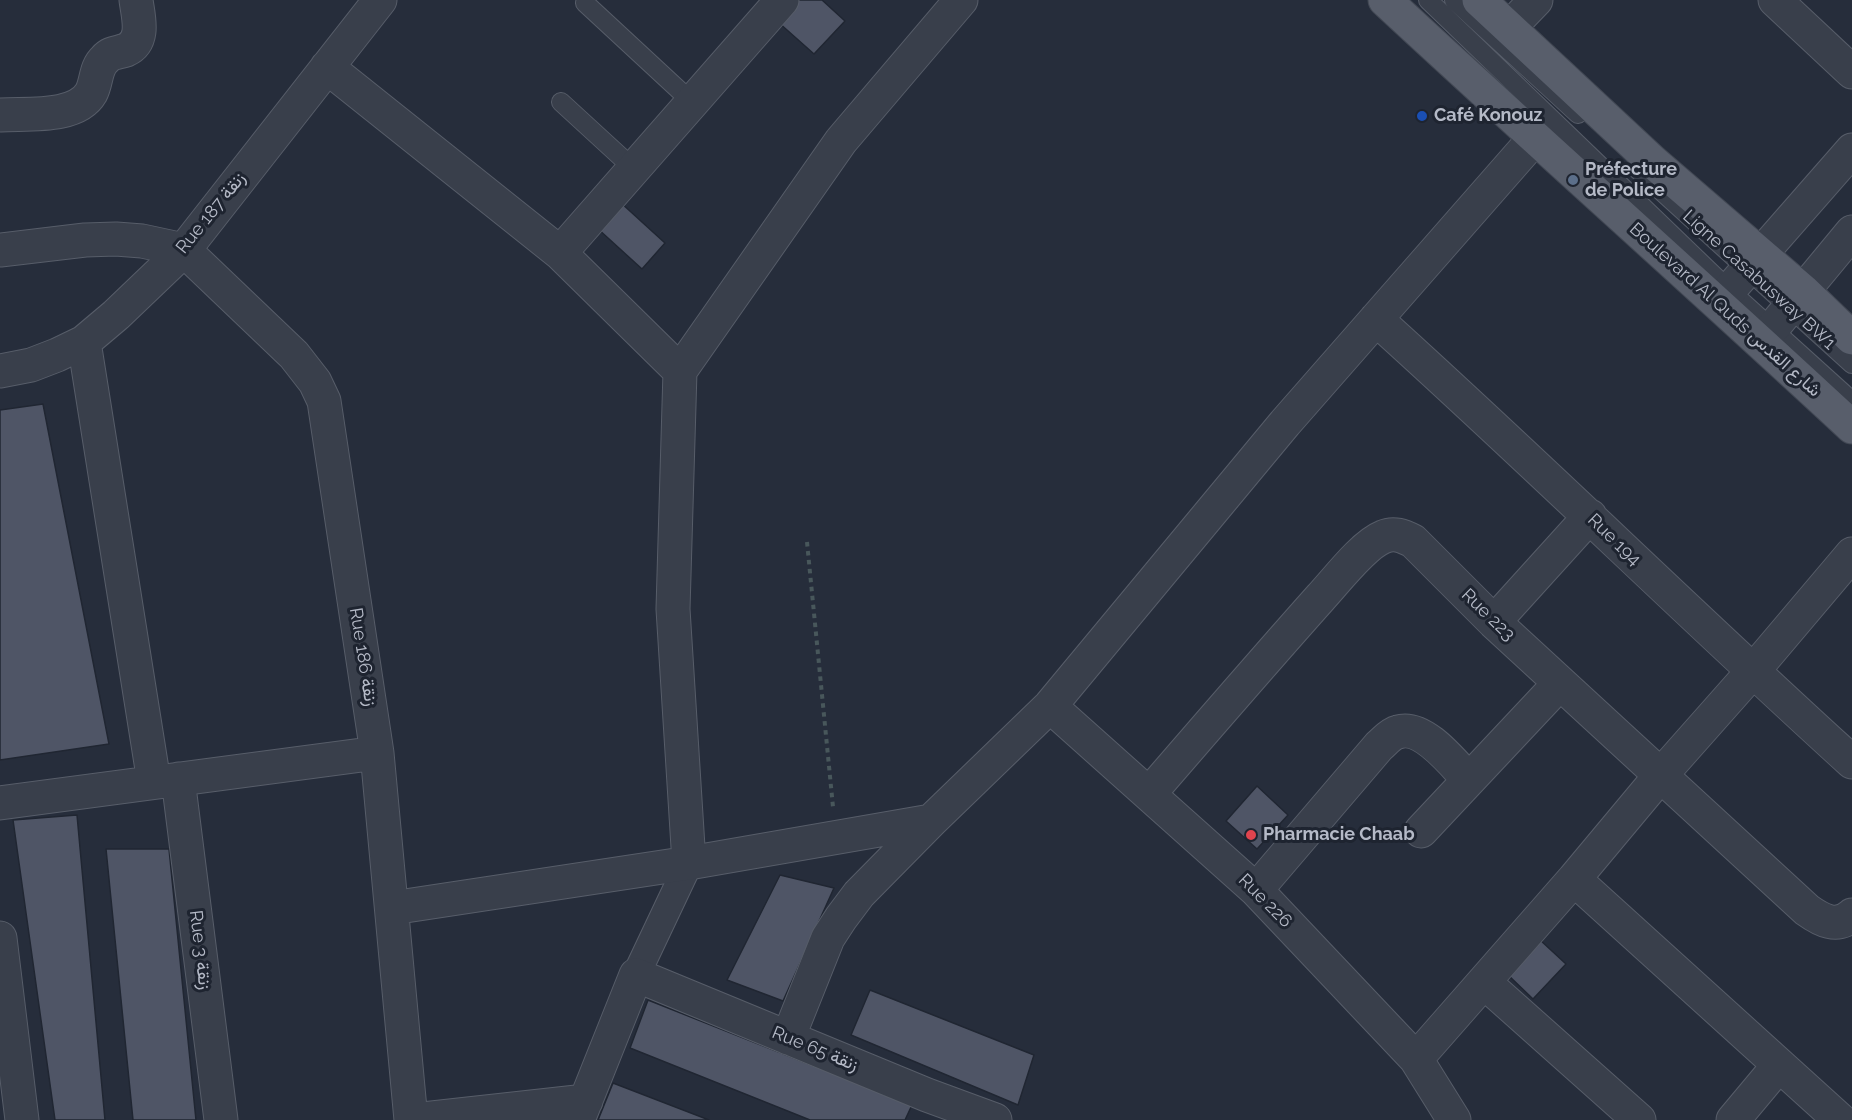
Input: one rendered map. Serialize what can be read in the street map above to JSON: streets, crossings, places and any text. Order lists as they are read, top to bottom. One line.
{"streets":{"main road":["Boulevard Al Quds شارع القدس"],"street":["Rue 187 زنقة","Rue 194","Rue 223","Rue 186 زنقة","Rue 226","Rue 3 زنقة","Rue 65 زنقة"],"lane":["Ligne Casabusway BW1"]},"crossings":[["Rue 187 زنقة","Rue 186 زنقة"],["Rue 187 زنقة","Rue 3 زنقة"],["Ligne Casabusway BW1","Boulevard Al Quds شارع القدس"],["Rue 223","Rue 226"]],"places":["Café Konouz","Préfecture de Police","Pharmacie Chaab"]}
